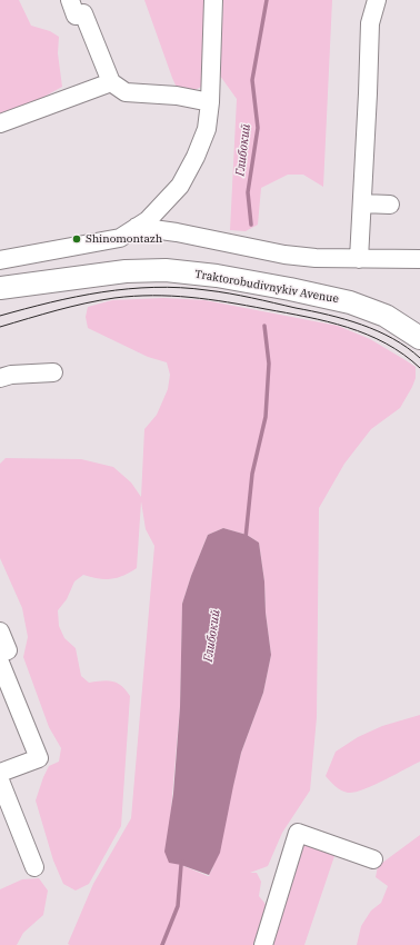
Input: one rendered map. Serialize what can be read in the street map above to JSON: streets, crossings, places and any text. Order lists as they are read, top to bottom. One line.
{"streets":{"main road":["Traktorobudivnykiv Avenue"]},"water":["Глибокий"],"places":["Shinomontazh"]}
